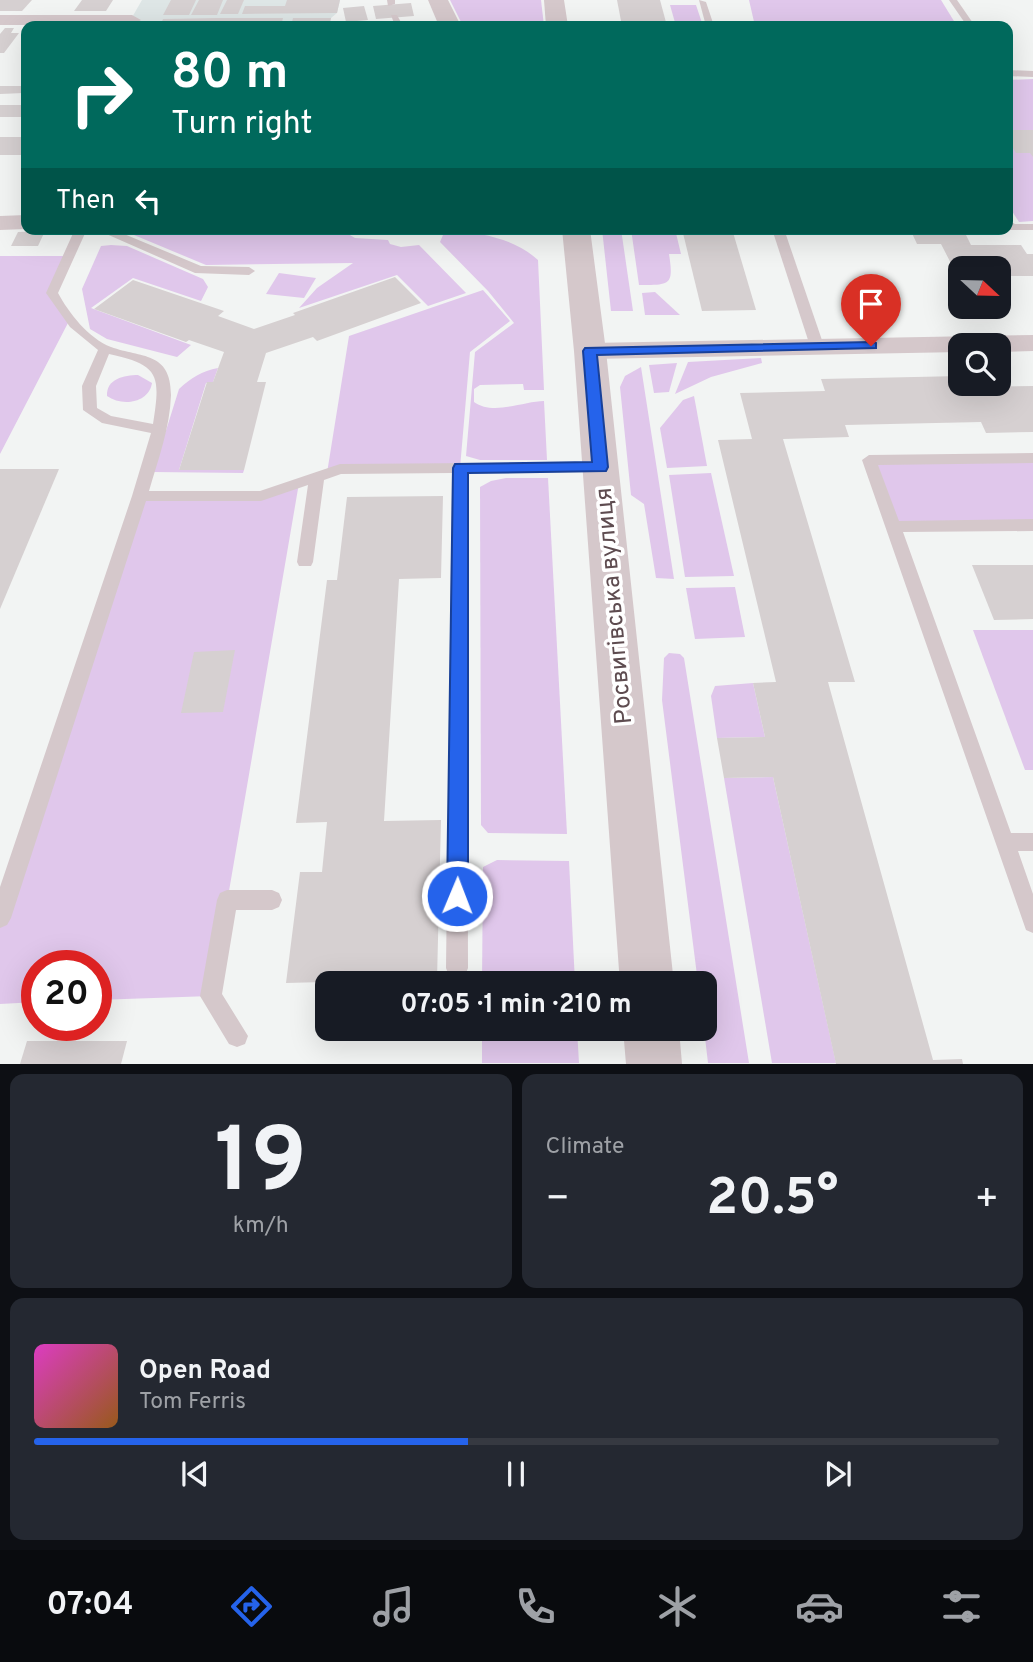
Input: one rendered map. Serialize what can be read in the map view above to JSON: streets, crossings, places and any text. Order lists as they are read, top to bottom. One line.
{"streets":{"street":["Росвигівська вулиця"]},"north":"right","page":{"turn":["80 m","Turn right"],"then":"Then","limit":"20","trip":"07:05 · 1 min · 210 m","tile":[["19","km/h"],"Climate"],"heat":["−","20.5°","+"],"song":["Open Road","Tom Ferris"],"tabs":"07:04"}}
